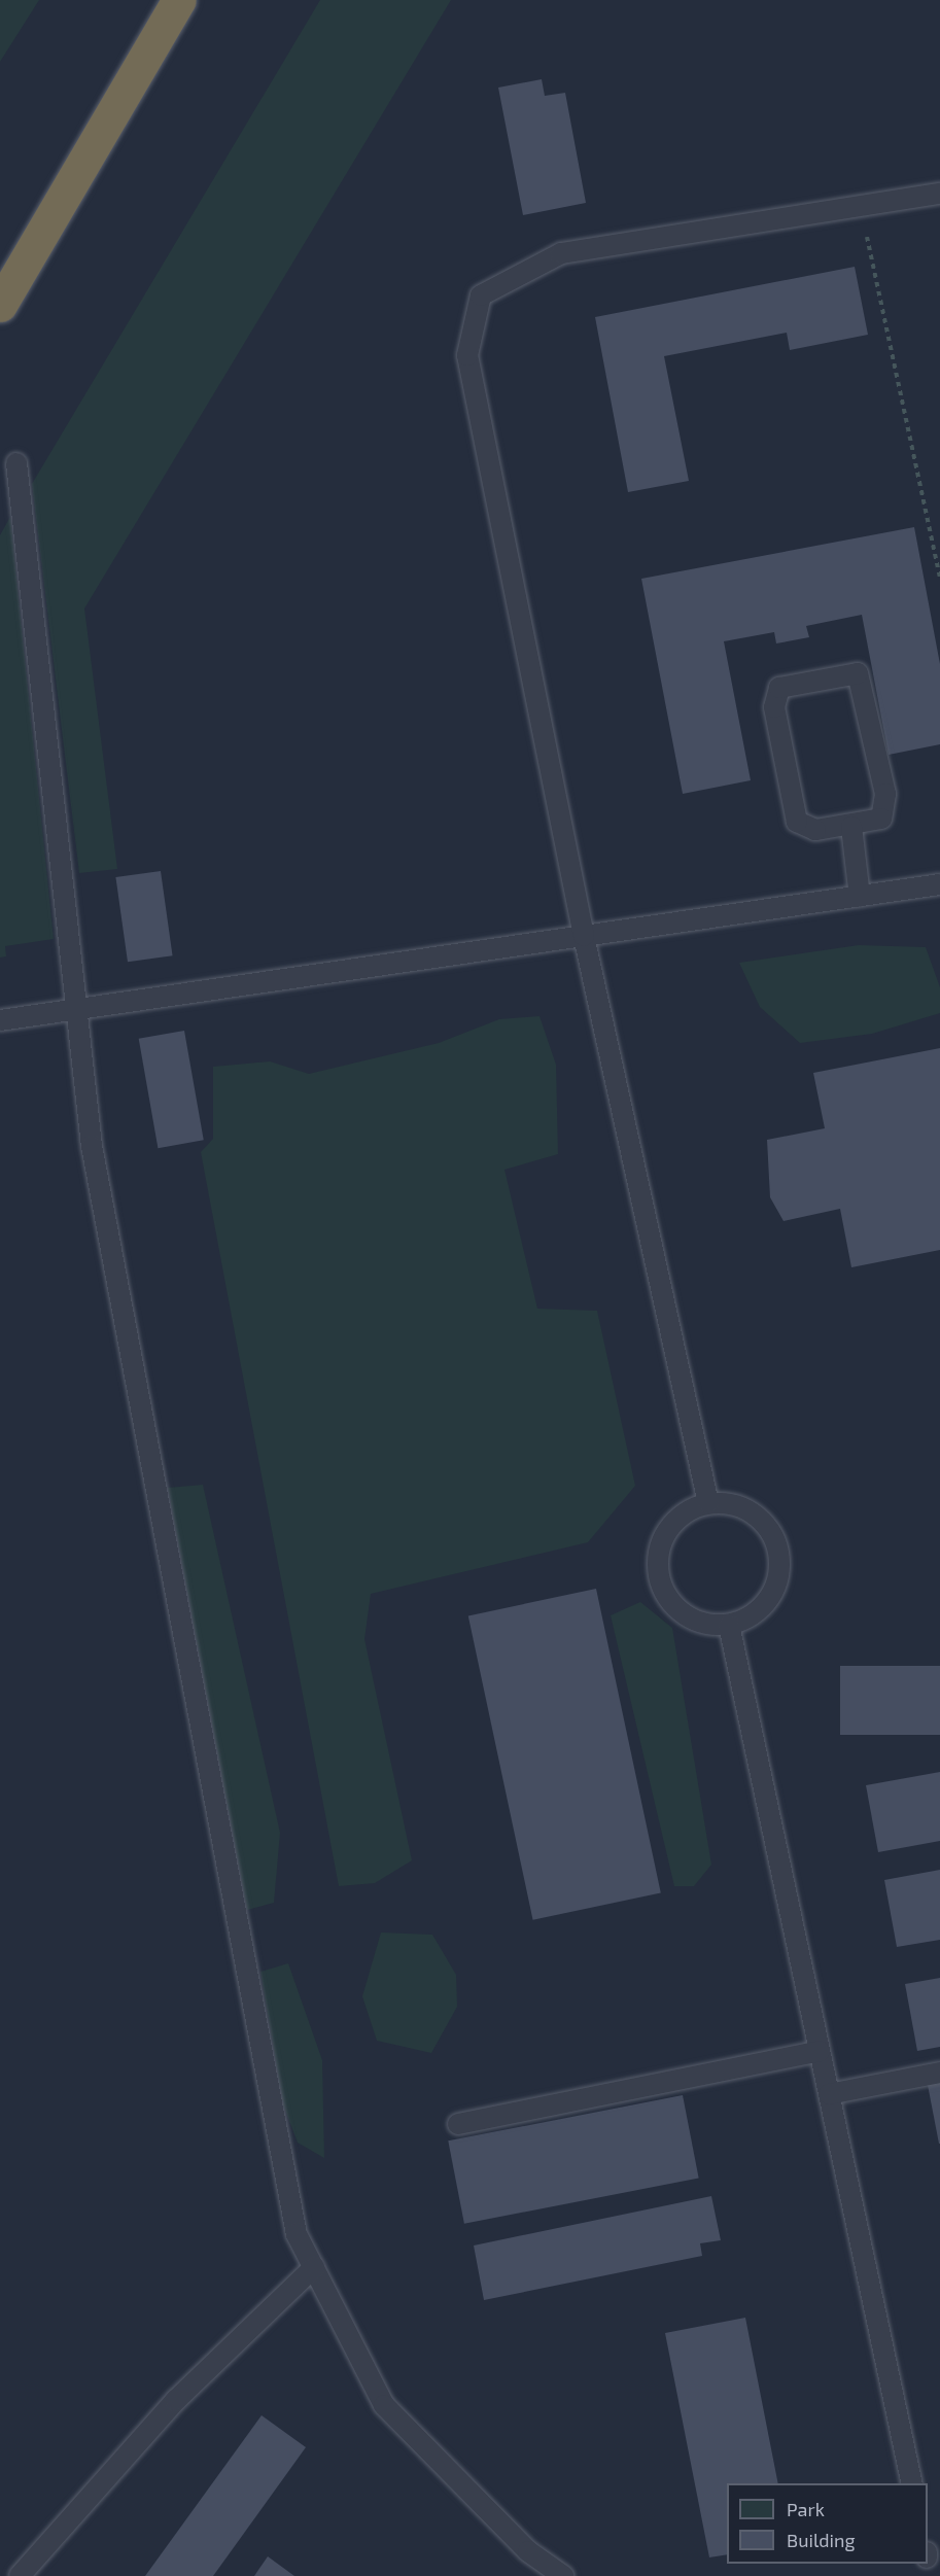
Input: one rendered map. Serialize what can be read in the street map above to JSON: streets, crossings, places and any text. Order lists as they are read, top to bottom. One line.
{"legend":["Park","Building"]}
